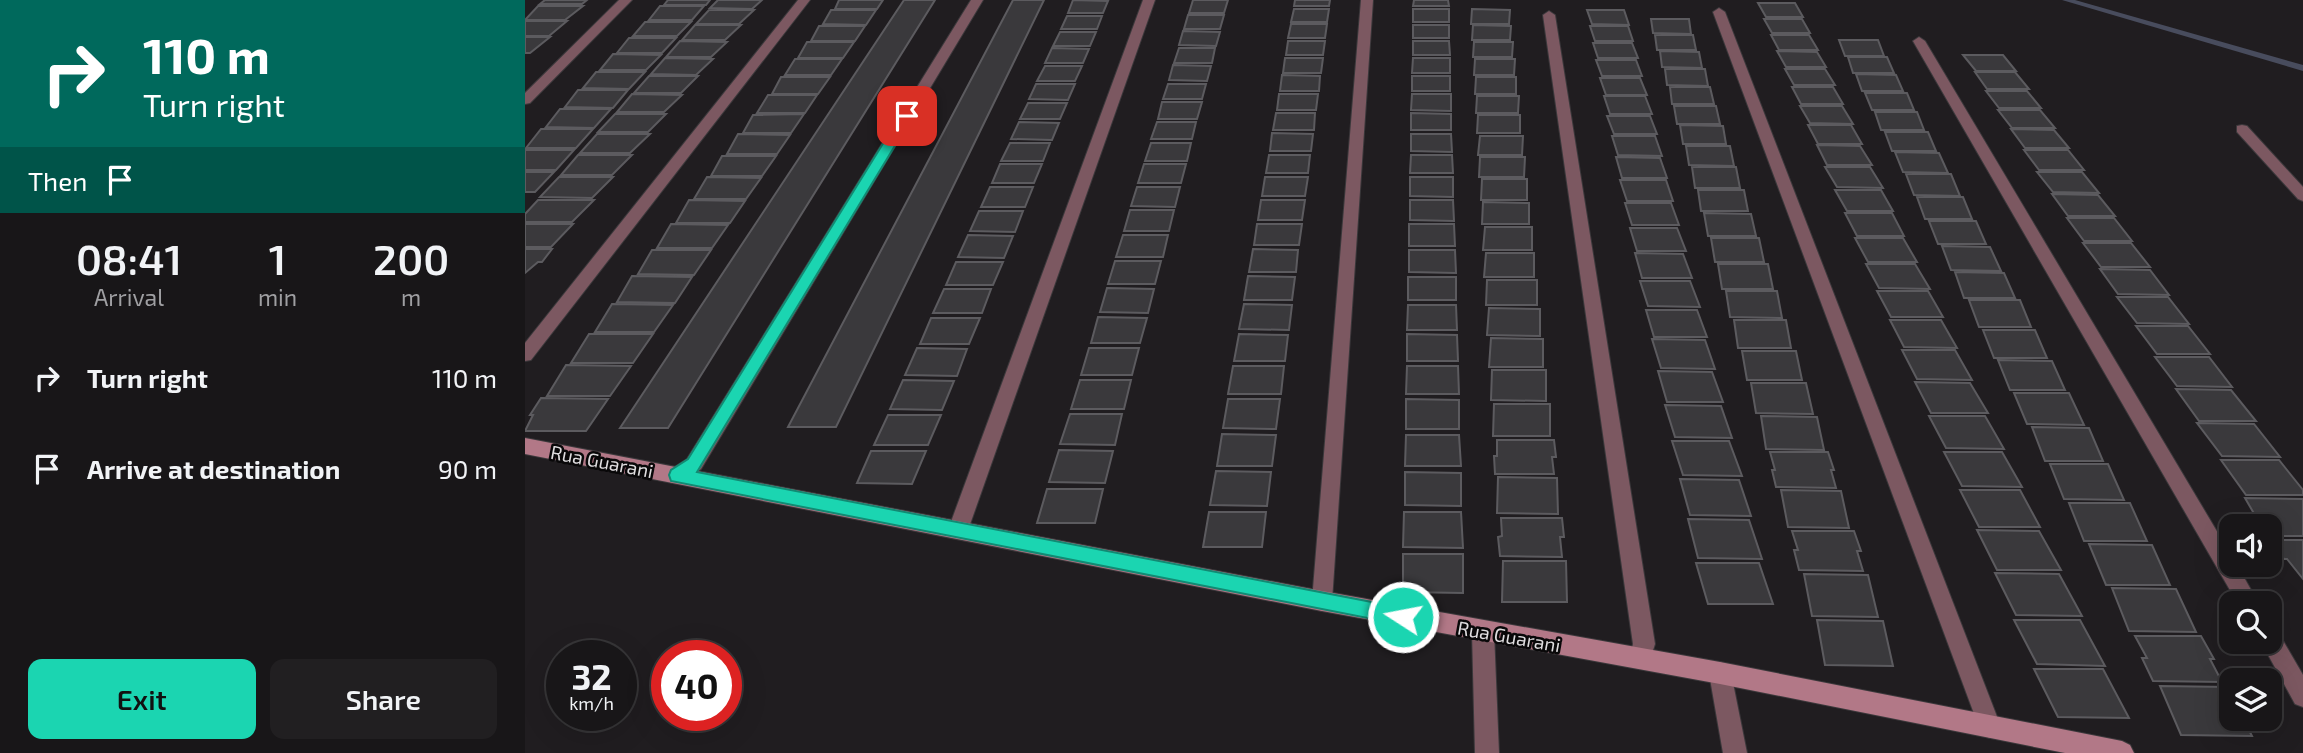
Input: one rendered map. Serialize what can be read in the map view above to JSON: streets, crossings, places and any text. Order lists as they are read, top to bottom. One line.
{"streets":{"street":["Rua Guarani"]},"page":{"turn":["110 m","Turn right"],"then":"Then","eta":["08:41","Arrival","1","min","200","m"],"list":[{"name":"Turn right","value":"110 m"},{"name":"Arrive at destination","value":"90 m"}],"speed":"32 km/h","limit":"40","buttons":["Exit","Share"]}}
